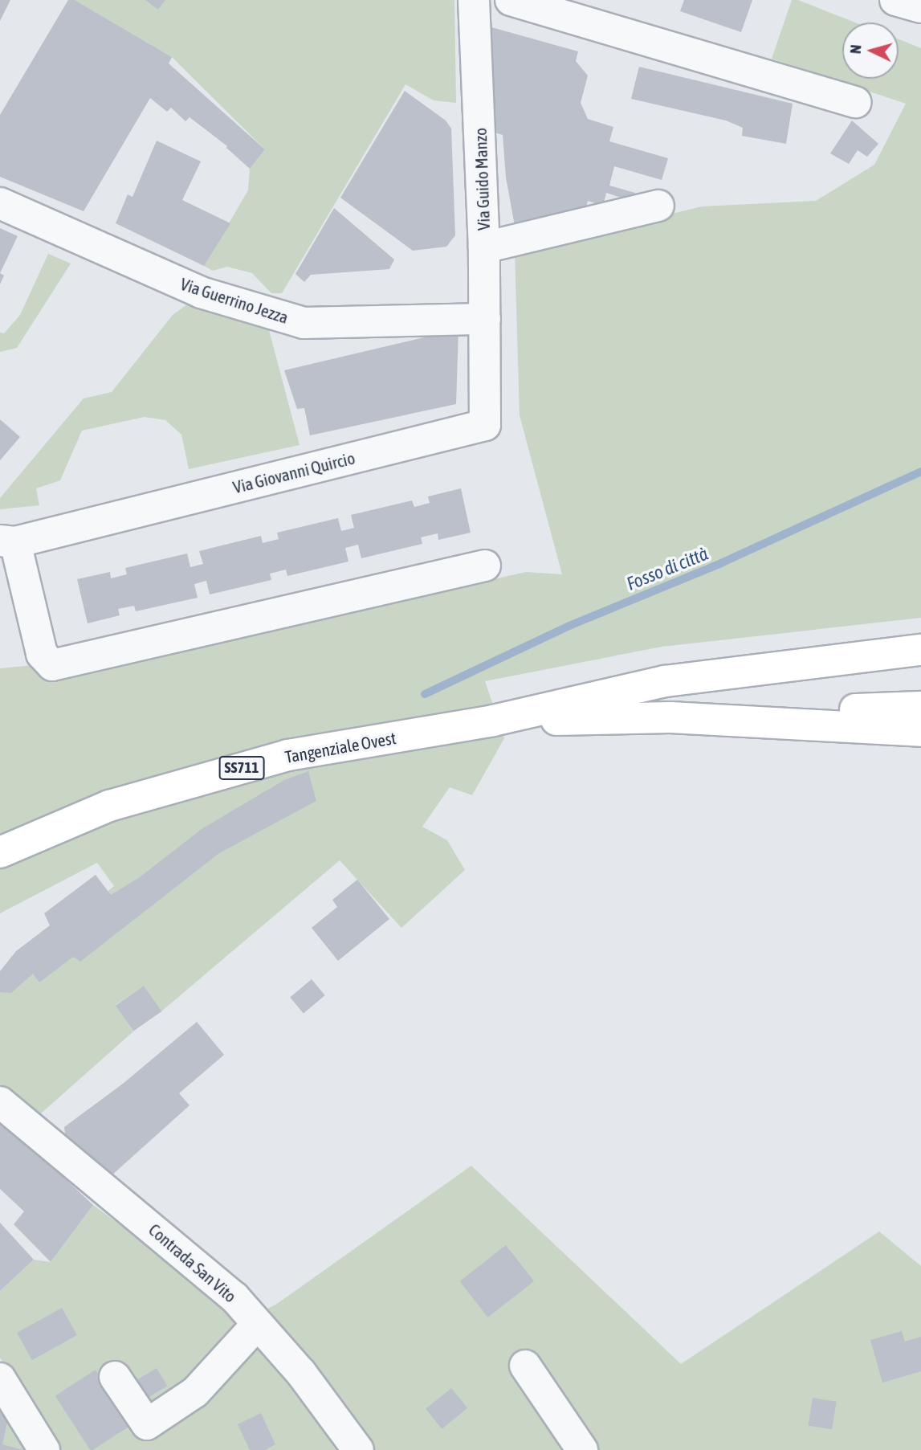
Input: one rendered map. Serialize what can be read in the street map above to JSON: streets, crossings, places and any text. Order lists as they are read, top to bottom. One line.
{"streets":{"main road":["Tangenziale Ovest","SS711"],"street":["Via Guido Manzo","Via Guerrino Jezza","Via Giovanni Quircio","Contrada San Vito"]},"crossings":[["Via Guerrino Jezza","Via Giovanni Quircio"]],"water":["Fosso di città"],"north":"left"}
